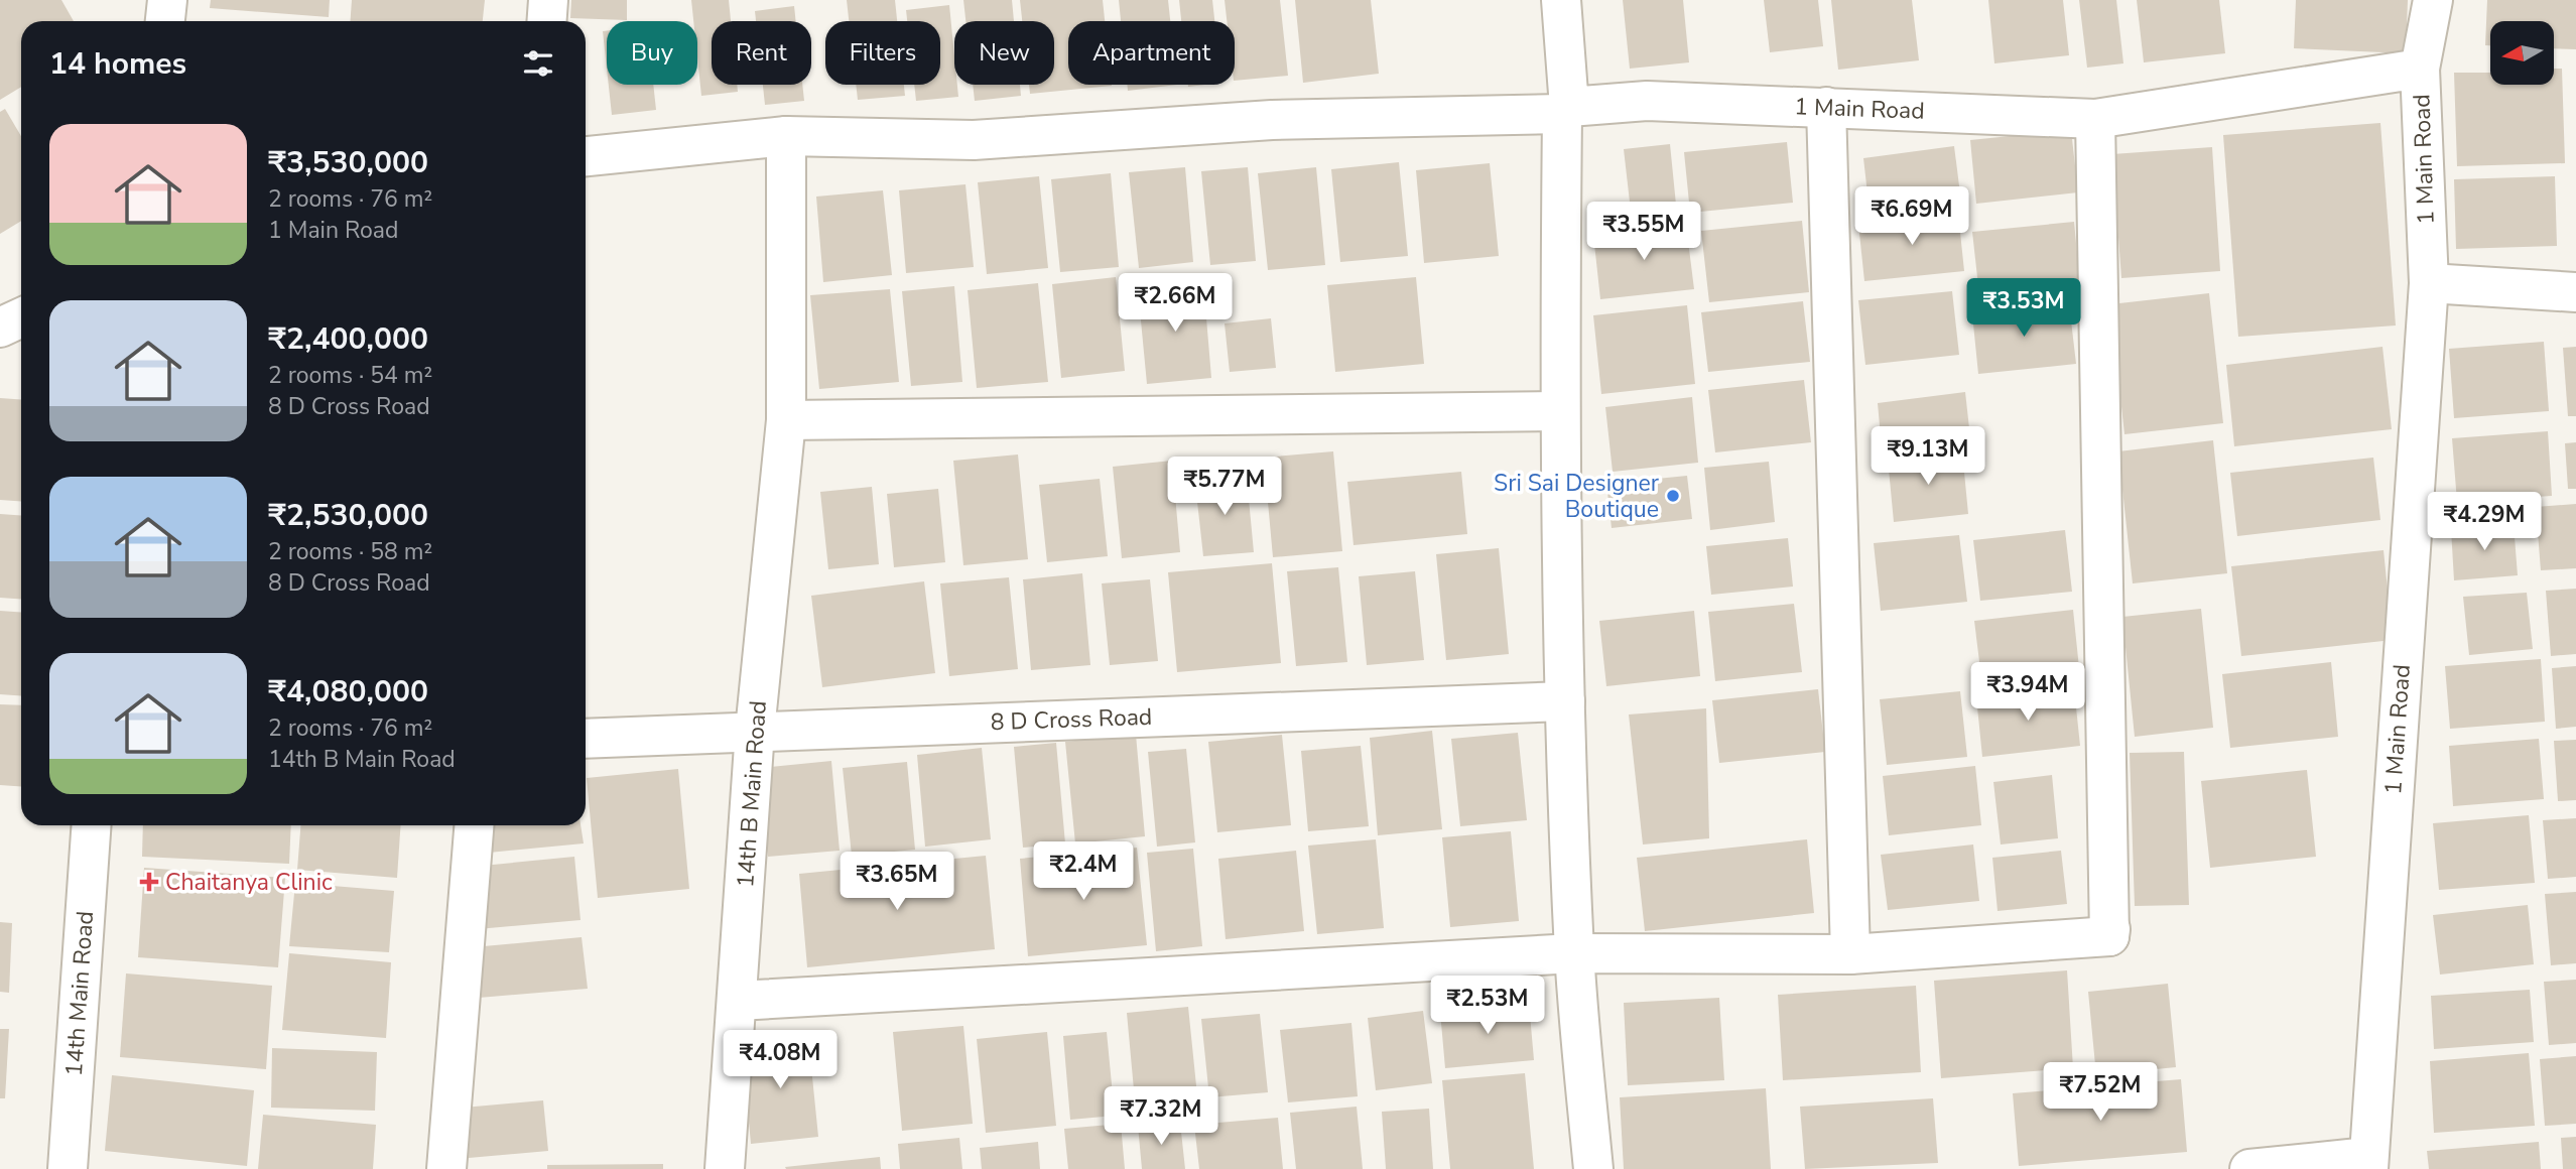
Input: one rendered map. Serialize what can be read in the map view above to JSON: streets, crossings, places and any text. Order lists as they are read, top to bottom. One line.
{"streets":{"street":["1 Main Road","8 D Cross Road","14th B Main Road","14th Main Road"]},"crossings":[["1 Main Road","14th B Main Road"],["8 D Cross Road","14th B Main Road"]],"places":{"other":["Sri Sai Designer Boutique"],"health":["Chaitanya Clinic"]},"north":"left","page":{"chip":["Buy","Rent","Filters","New","Apartment"],"heading":"14 homes","list":[{"name":"₹3,530,000","note":"2 rooms · 76 m² · 1 Main Road"},{"name":"₹2,400,000","note":"2 rooms · 54 m² · 8 D Cross Road"},{"name":"₹2,530,000","note":"2 rooms · 58 m² · 8 D Cross Road"},{"name":"₹4,080,000","note":"2 rooms · 76 m² · 14th B Main Road"}],"price":["₹6.69M","₹3.55M","₹2.66M","₹3.53M","₹9.13M","₹5.77M","₹4.29M","₹3.94M","₹2.4M","₹3.65M","₹2.53M","₹4.08M","₹7.52M","₹7.32M"]}}
